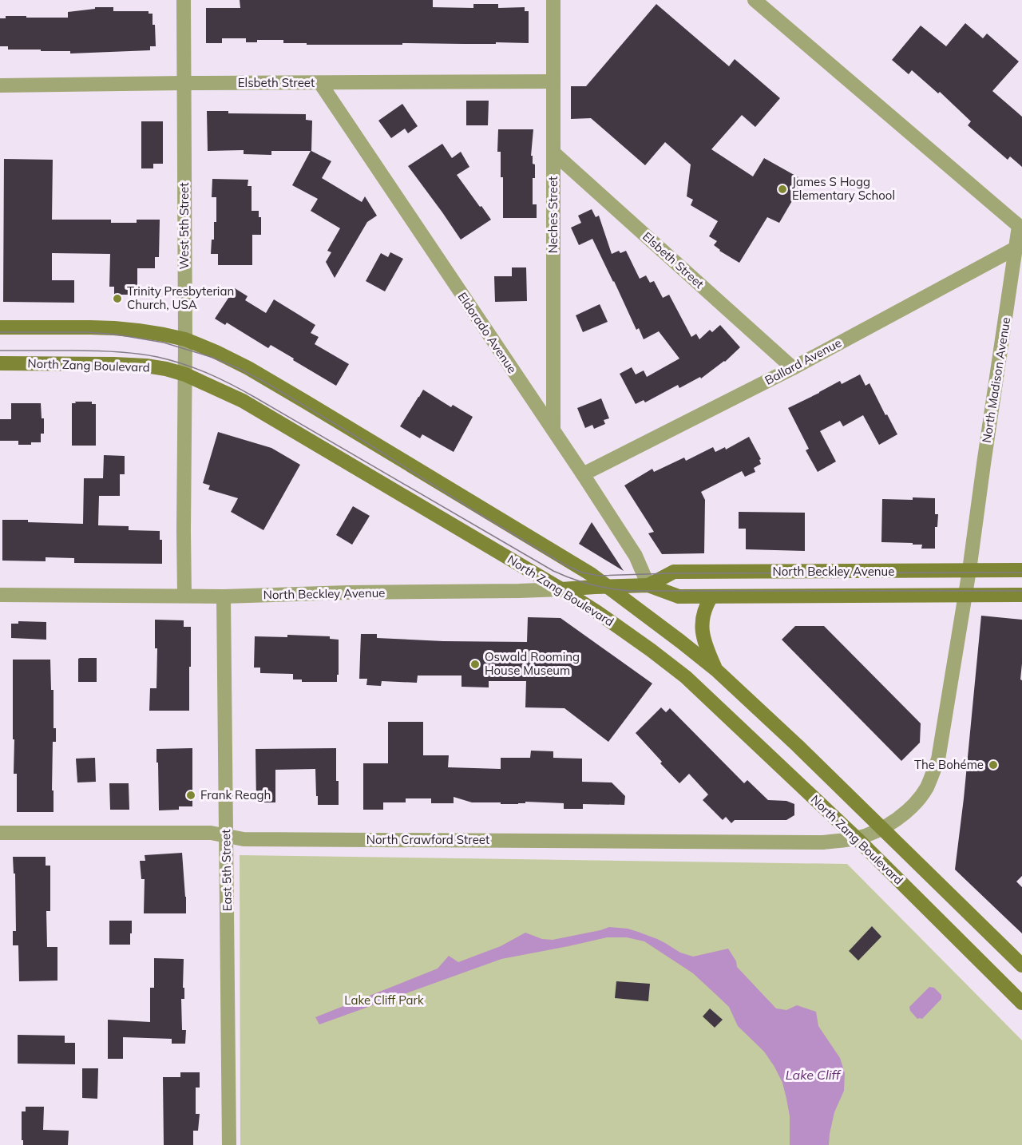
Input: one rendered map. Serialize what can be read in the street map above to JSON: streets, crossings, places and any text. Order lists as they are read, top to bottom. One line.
{"streets":{"main road":["North Zang Boulevard","North Beckley Avenue"],"street":["Elsbeth Street","Neches Street","West 5th Street","Eldorado Avenue","Ballard Avenue","North Madison Avenue","North Crawford Street","East 5th Street"]},"crossings":[["Elsbeth Street","Neches Street"],["Elsbeth Street","West 5th Street"],["Elsbeth Street","Eldorado Avenue"],["Elsbeth Street","Ballard Avenue"],["Neches Street","Eldorado Avenue"],["West 5th Street","North Zang Boulevard"],["West 5th Street","North Beckley Avenue"],["Eldorado Avenue","Ballard Avenue"],["Eldorado Avenue","North Beckley Avenue"],["Ballard Avenue","North Madison Avenue"],["North Zang Boulevard","North Madison Avenue"],["North Zang Boulevard","North Beckley Avenue"],["North Zang Boulevard","North Crawford Street"],["North Madison Avenue","North Beckley Avenue"],["North Madison Avenue","North Crawford Street"],["North Beckley Avenue","East 5th Street"],["North Crawford Street","East 5th Street"]],"water":["Lake Cliff"],"parks":["Lake Cliff Park"],"places":["James S Hogg Elementary School","Trinity Presbyterian Church, USA","Oswald Rooming House Museum","The Bohéme","Frank Reagh"]}
